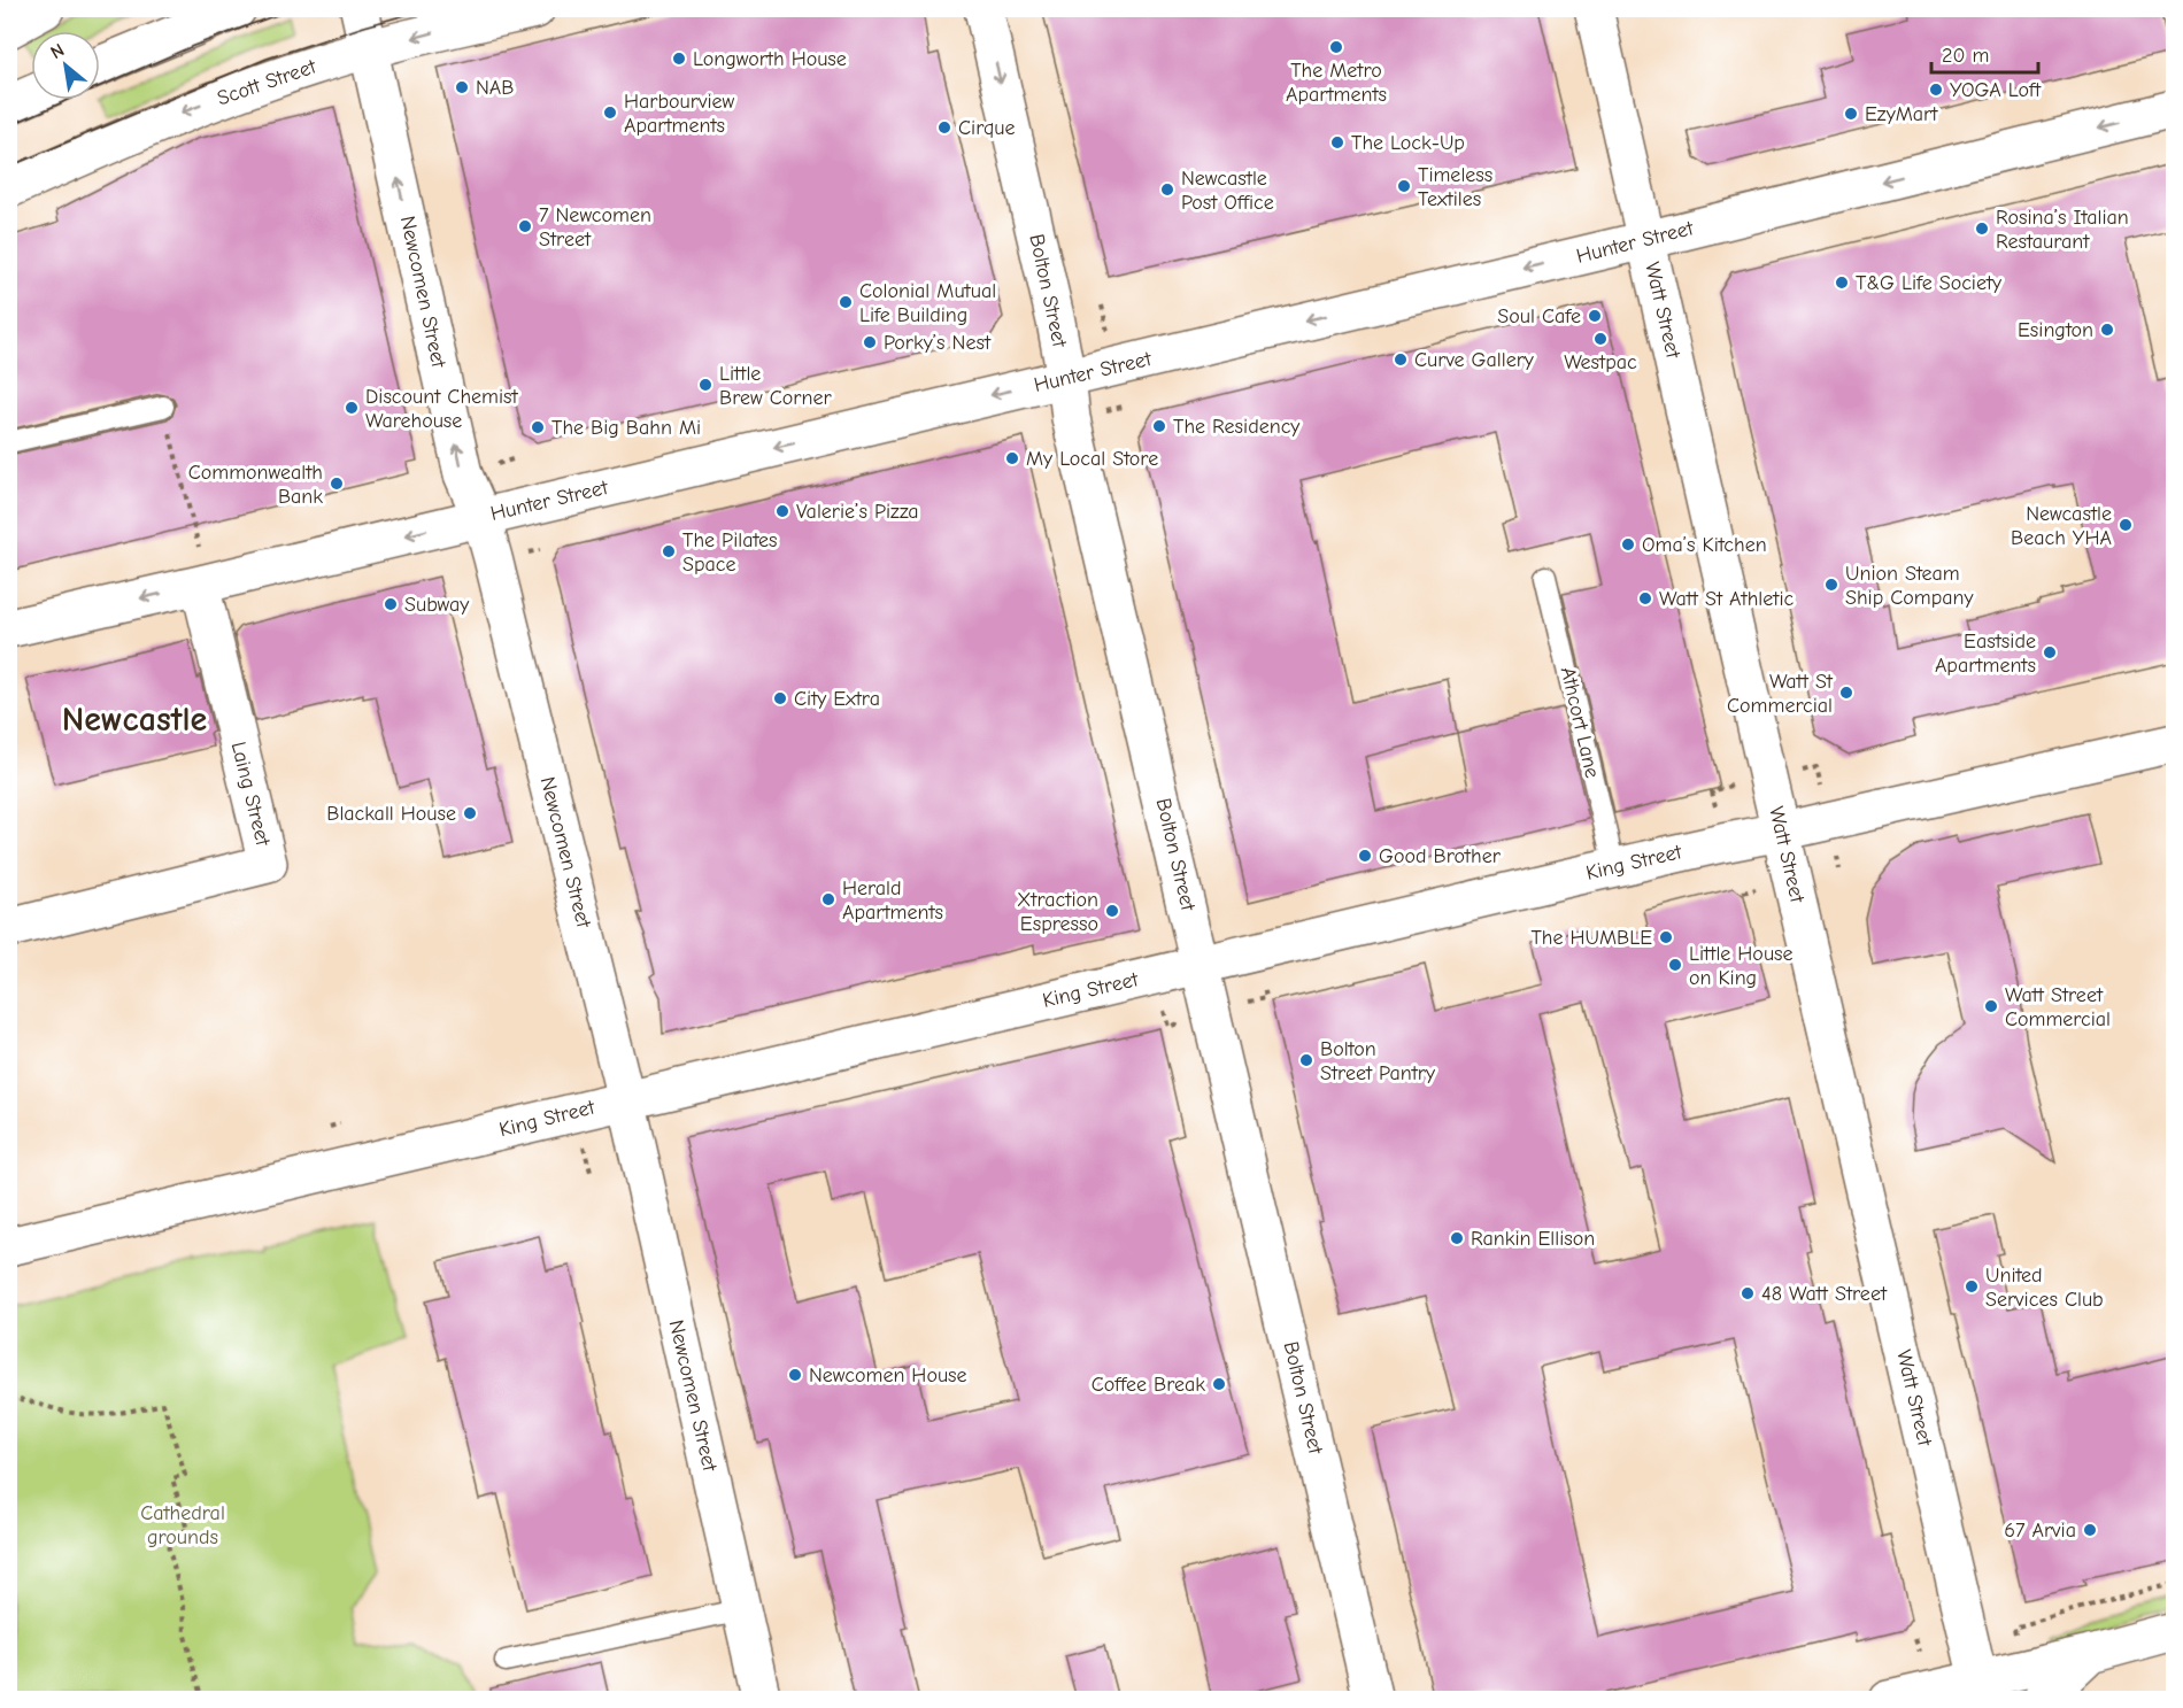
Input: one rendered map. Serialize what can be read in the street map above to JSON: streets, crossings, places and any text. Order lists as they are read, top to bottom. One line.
{"streets":{"street":["Scott Street","Hunter Street","Bolton Street","Newcomen Street","Watt Street","Laing Street","King Street"],"lane":["Athcort Lane"]},"crossings":[["Scott Street","Newcomen Street"],["Hunter Street","Bolton Street"],["Hunter Street","Newcomen Street"],["Hunter Street","Watt Street"],["Hunter Street","Laing Street"],["Bolton Street","King Street"],["Newcomen Street","King Street"],["Watt Street","King Street"],["Athcort Lane","King Street"]],"one_way":["Hunter Street"],"districts":["Newcastle"],"parks":["Cathedral grounds"],"places":["The Metro Apartments","Longworth House","NAB","YOGA Loft","Harbourview Apartments","EzyMart","Cirque","The Lock-Up","Timeless Textiles","Newcastle Post Office","7 Newcomen Street","Rosina’s Italian Restaurant","T&G Life Society","Colonial Mutual Life Building","Soul Cafe","Esington","Westpac","Porky’s Nest","Curve Gallery","Little Brew Corner","Discount Chemist Warehouse","The Residency","The Big Bahn Mi","My Local Store","Commonwealth Bank","Valerie’s Pizza","Newcastle Beach YHA","Oma’s Kitchen","The Pilates Space","Union Steam Ship Company","Watt St Athletic","Subway","Eastside Apartments","Watt St Commercial","City Extra","Blackall House","Good Brother","Herald Apartments","Xtraction Espresso","The HUMBLE","Little House on King","Watt Street Commercial","Bolton Street Pantry","Rankin Ellison","United Services Club","48 Watt Street","Newcomen House","Coffee Break","67 Arvia"],"scale_bar":"20 m","north":"top left"}
